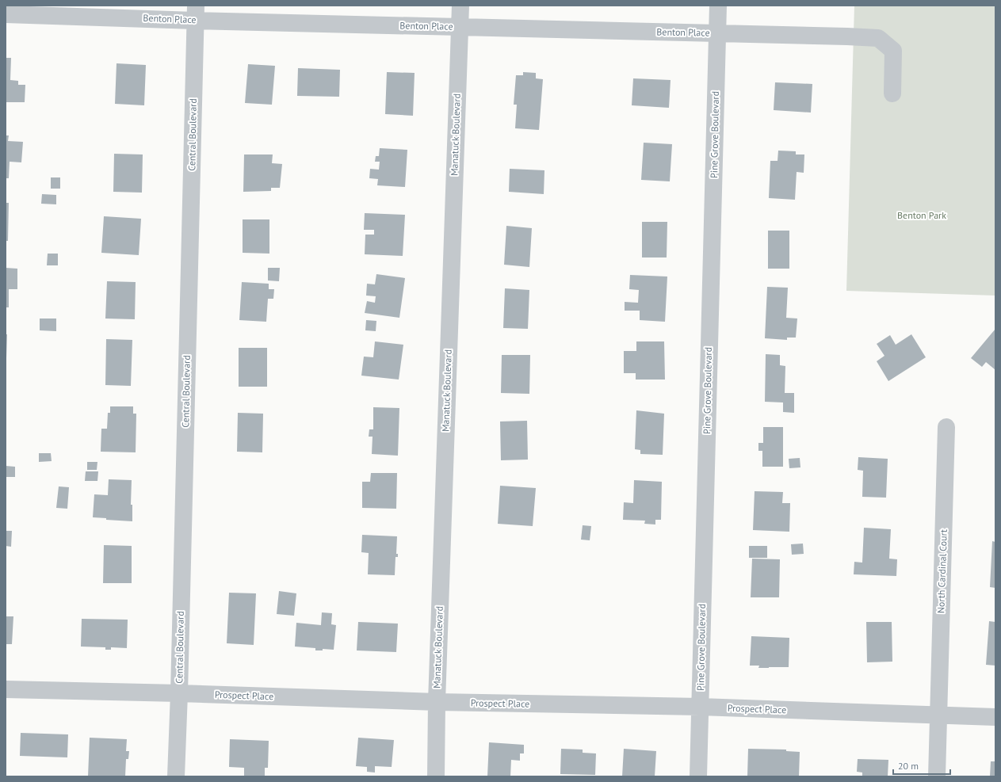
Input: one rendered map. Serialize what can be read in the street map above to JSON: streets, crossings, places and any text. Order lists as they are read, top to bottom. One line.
{"streets":{"street":["Benton Place","Central Boulevard","Manatuck Boulevard","Pine Grove Boulevard","North Cardinal Court","Prospect Place"]},"crossings":[["Benton Place","Central Boulevard"],["Benton Place","Manatuck Boulevard"],["Benton Place","Pine Grove Boulevard"],["Central Boulevard","Prospect Place"],["Manatuck Boulevard","Prospect Place"],["Pine Grove Boulevard","Prospect Place"],["North Cardinal Court","Prospect Place"]],"parks":["Benton Park"],"scale_bar":"20 m"}
